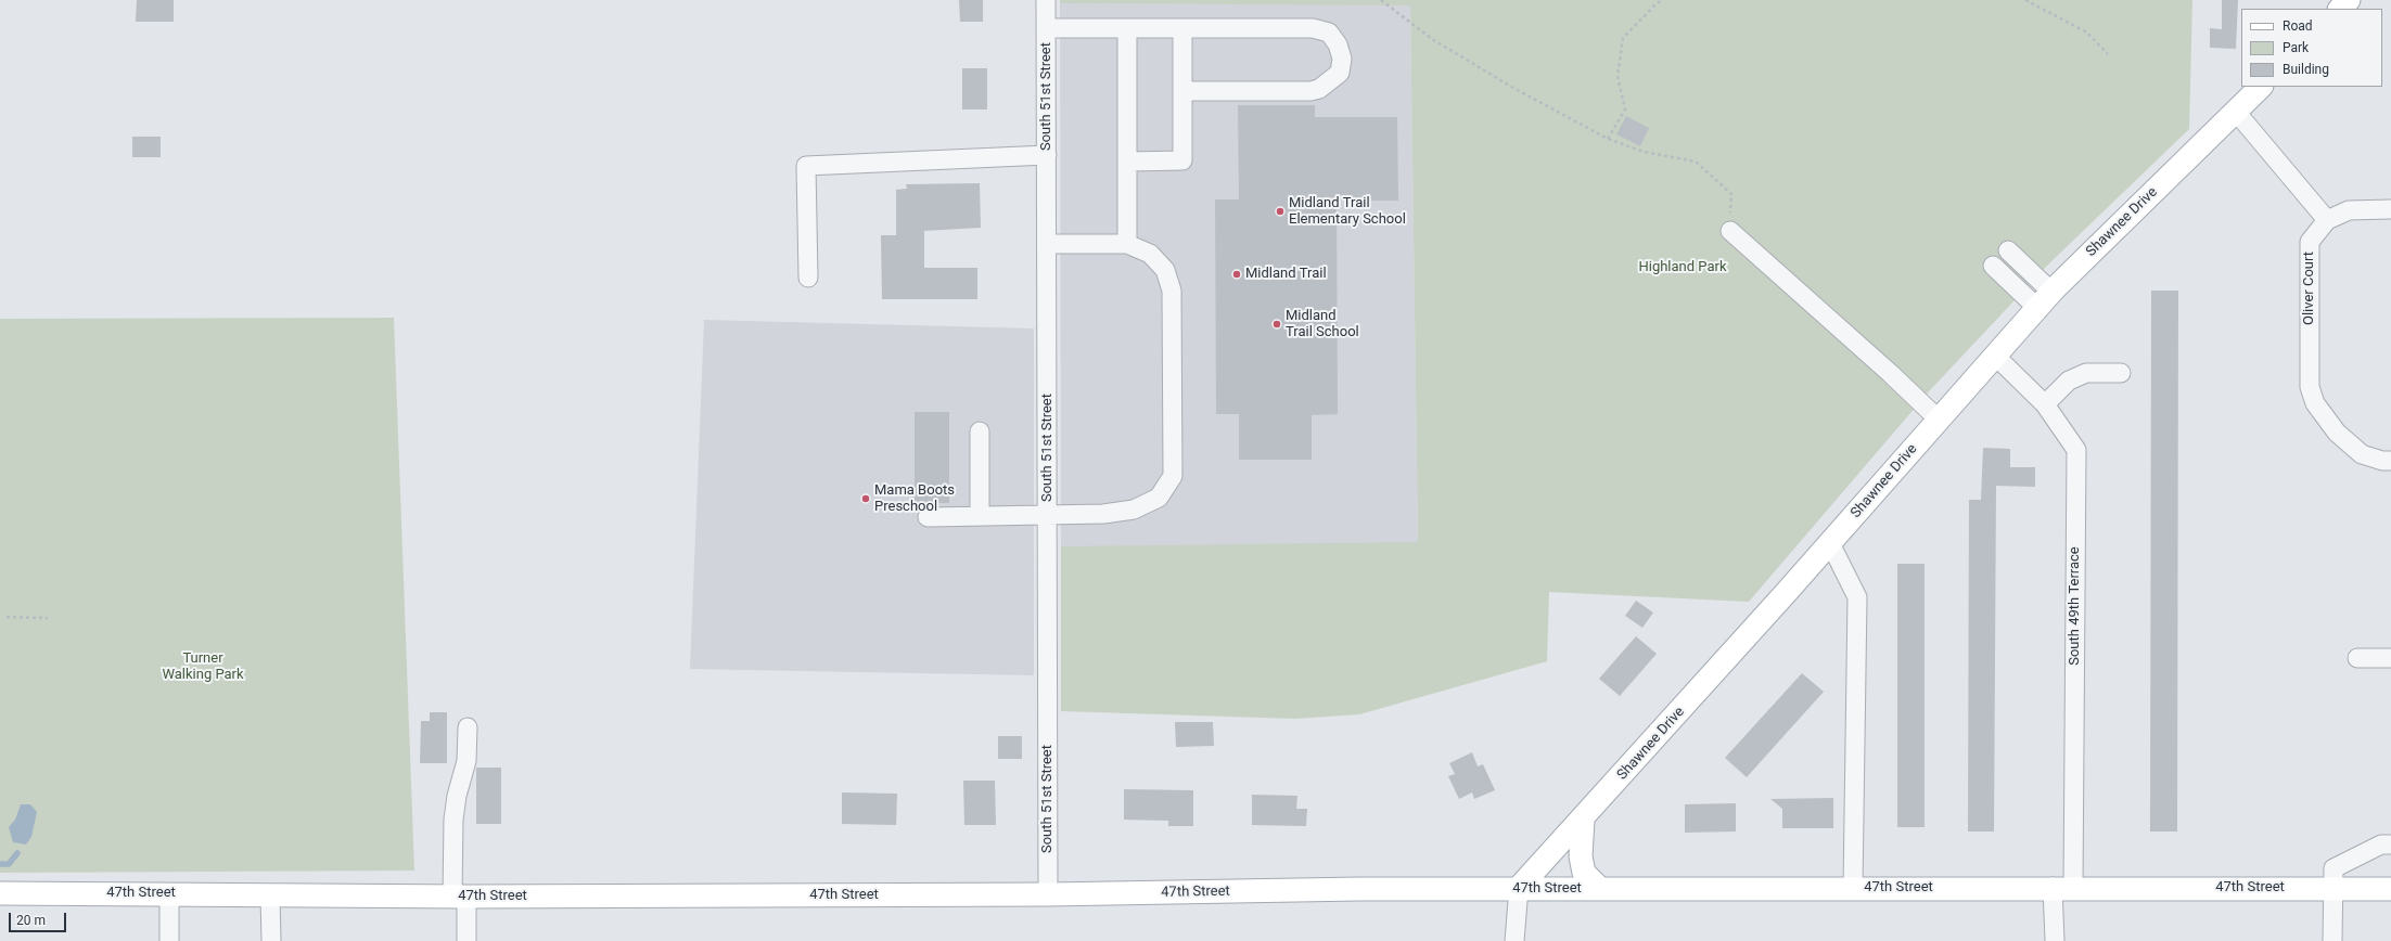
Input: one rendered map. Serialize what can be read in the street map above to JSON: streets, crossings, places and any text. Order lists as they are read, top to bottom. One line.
{"streets":{"main road":["Shawnee Drive","47th Street"],"street":["South 51st Street","Oliver Court","South 49th Terrace"]},"crossings":[["South 51st Street","47th Street"],["Shawnee Drive","South 49th Terrace"],["Shawnee Drive","47th Street"],["South 49th Terrace","47th Street"]],"parks":["Highland Park","Turner Walking Park"],"places":["Midland Trail Elementary School","Midland Trail","Midland Trail School","Mama Boots Preschool"],"legend":["Road","Park","Building"],"scale_bar":"20 m"}
